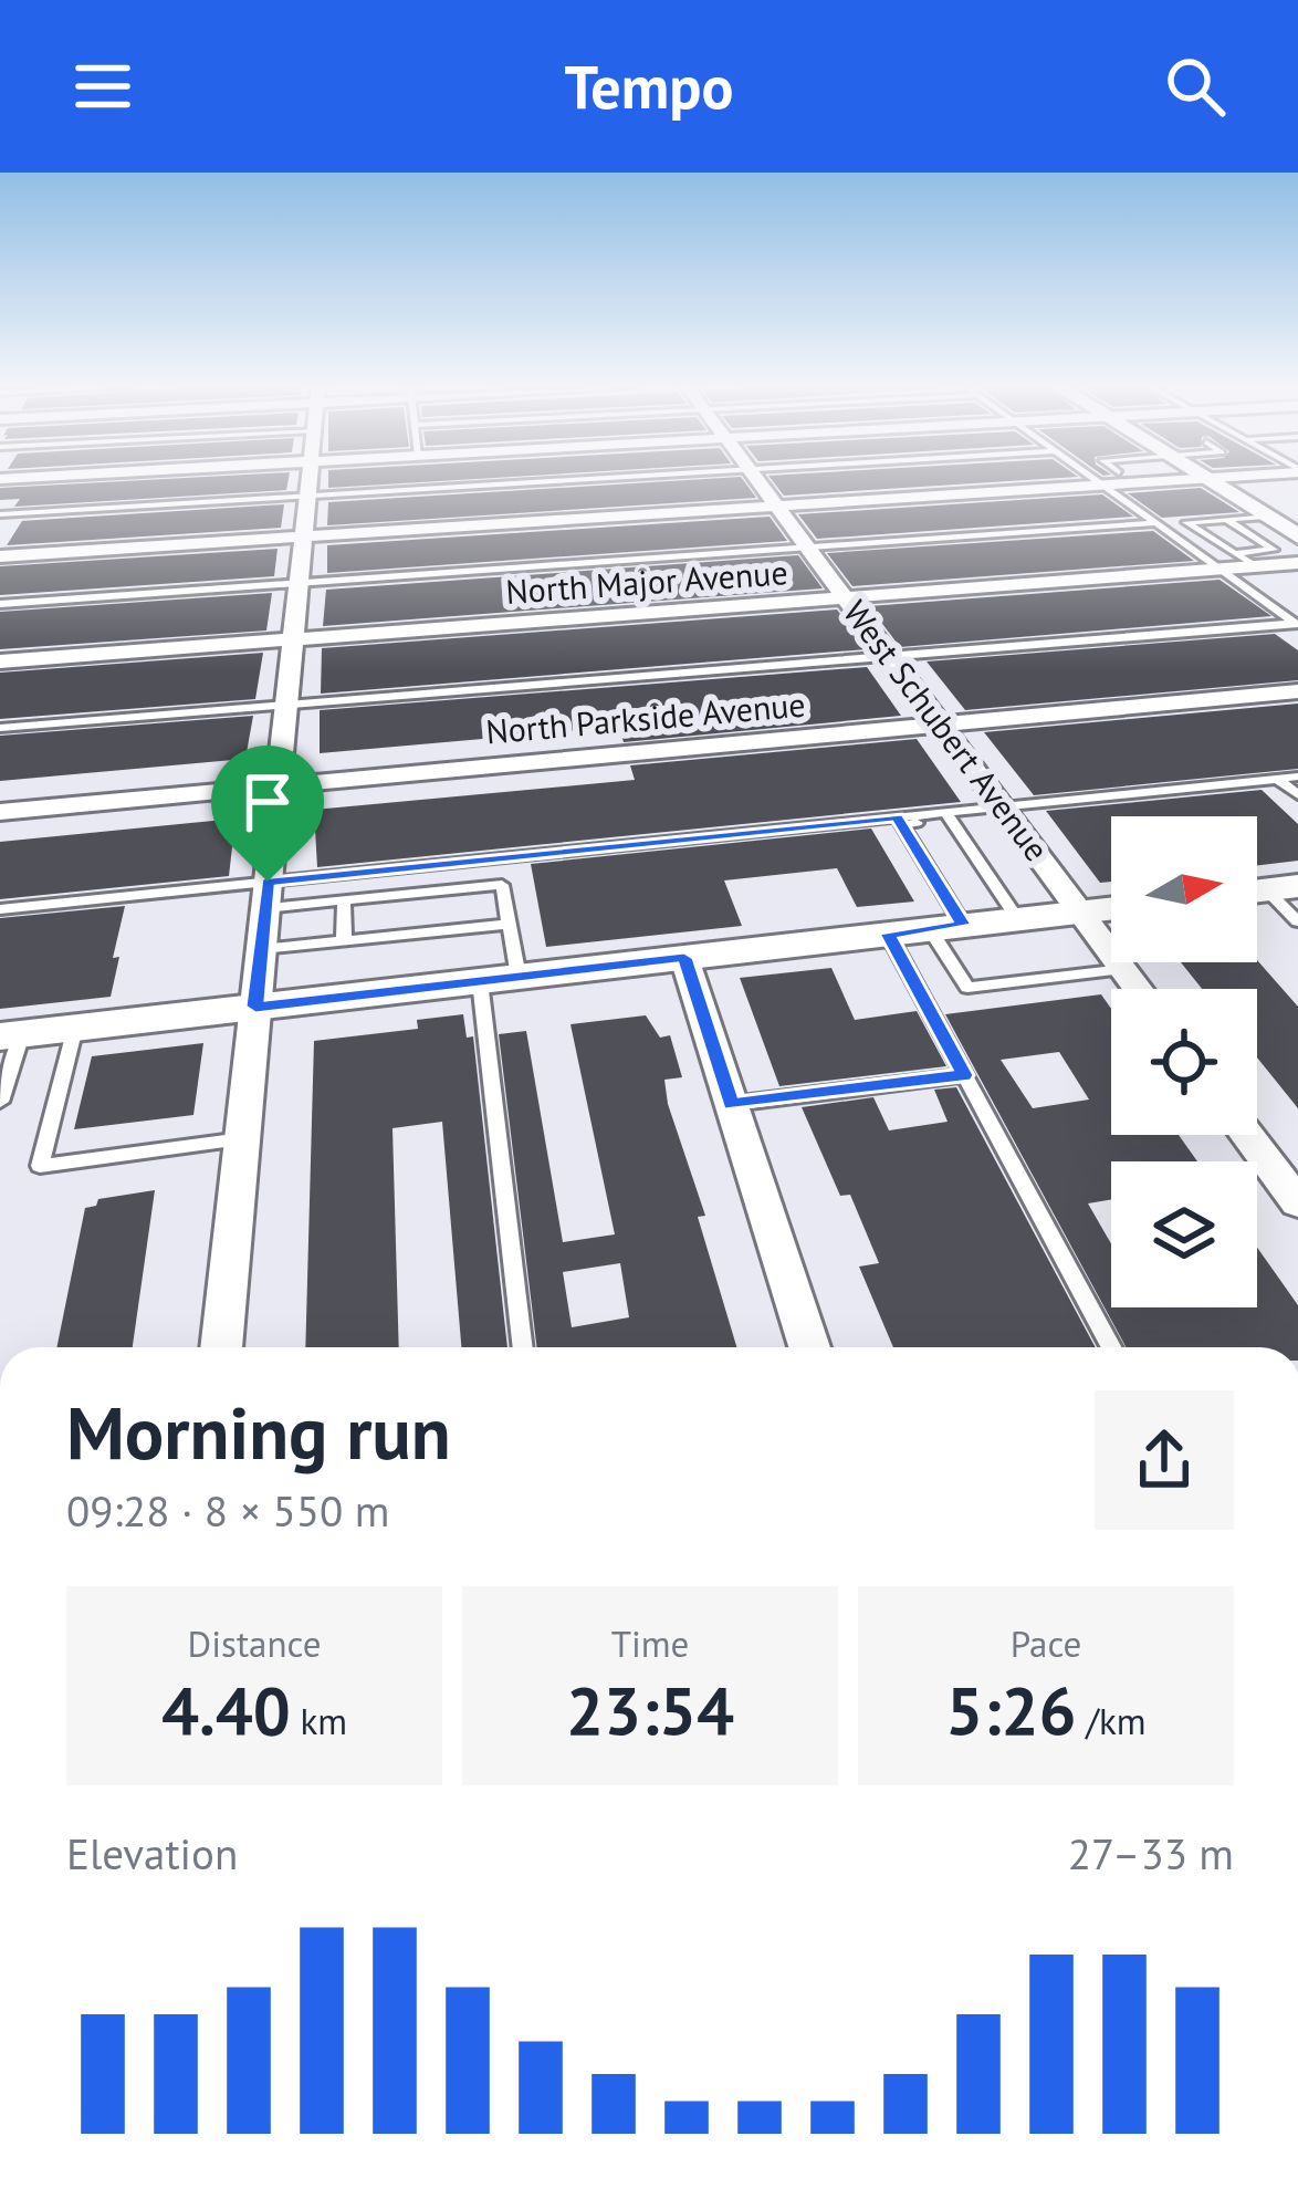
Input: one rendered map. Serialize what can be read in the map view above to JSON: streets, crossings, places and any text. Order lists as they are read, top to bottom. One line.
{"streets":{"street":["North Major Avenue","North Parkside Avenue","West Schubert Avenue"]},"crossings":[["North Major Avenue","West Schubert Avenue"],["North Parkside Avenue","West Schubert Avenue"]],"north":"right","page":{"header":"Tempo","heading":["Morning run","09:28 · 8 × 550 m"],"stats":[["Distance","4.40 km"],["Time","23:54"],["Pace","5:26 /km"]],"chart":["Elevation","27–33 m"]}}
